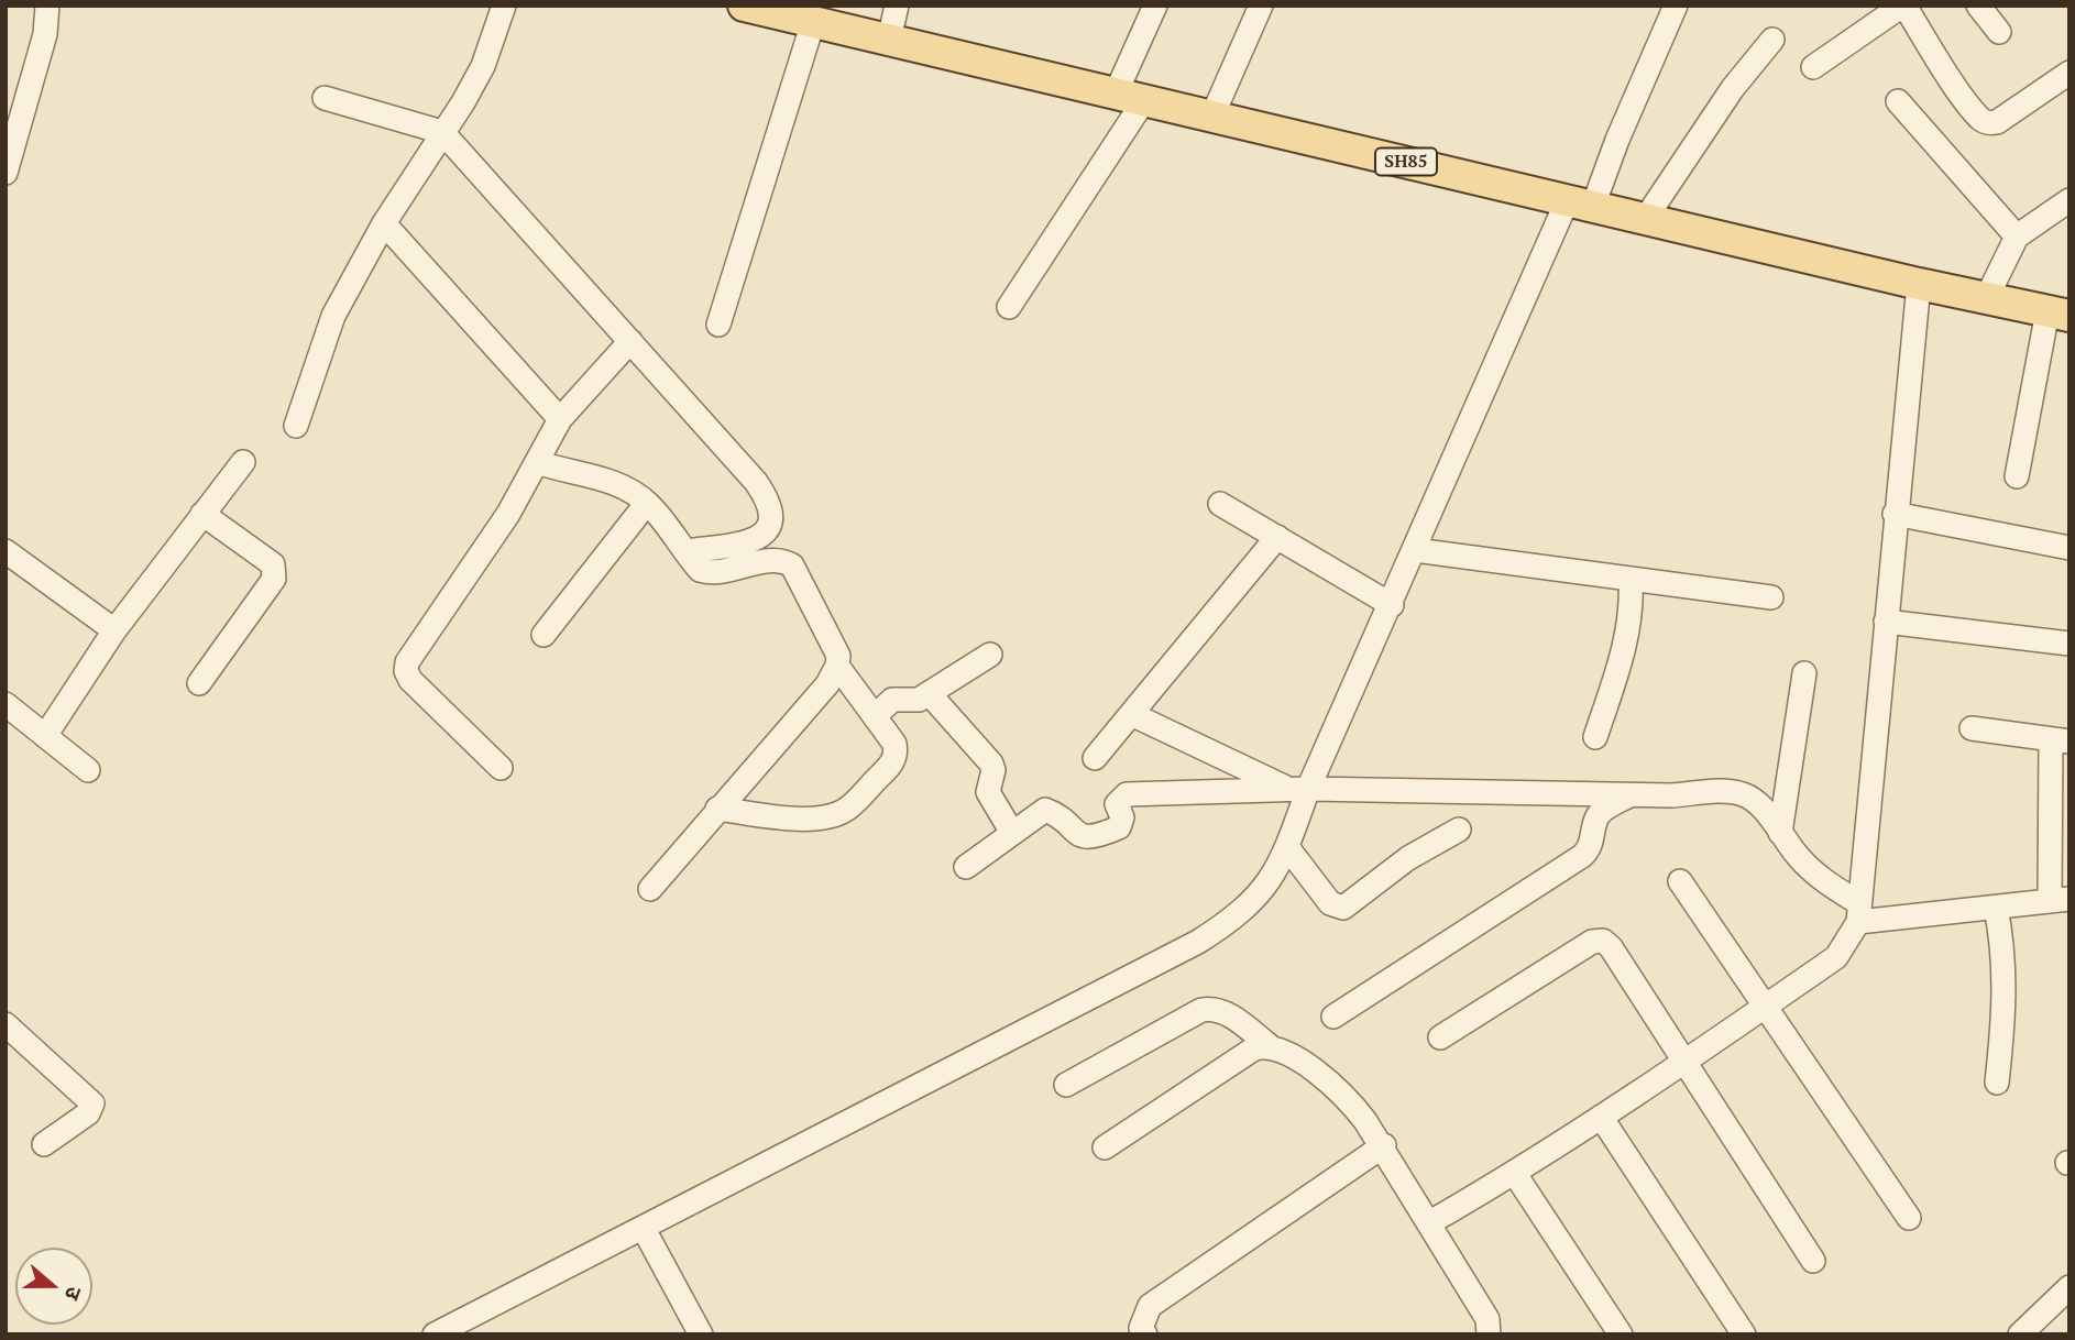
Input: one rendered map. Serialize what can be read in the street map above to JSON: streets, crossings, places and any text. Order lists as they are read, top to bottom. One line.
{"streets":{"main road":["SH85"]},"north":"right"}
